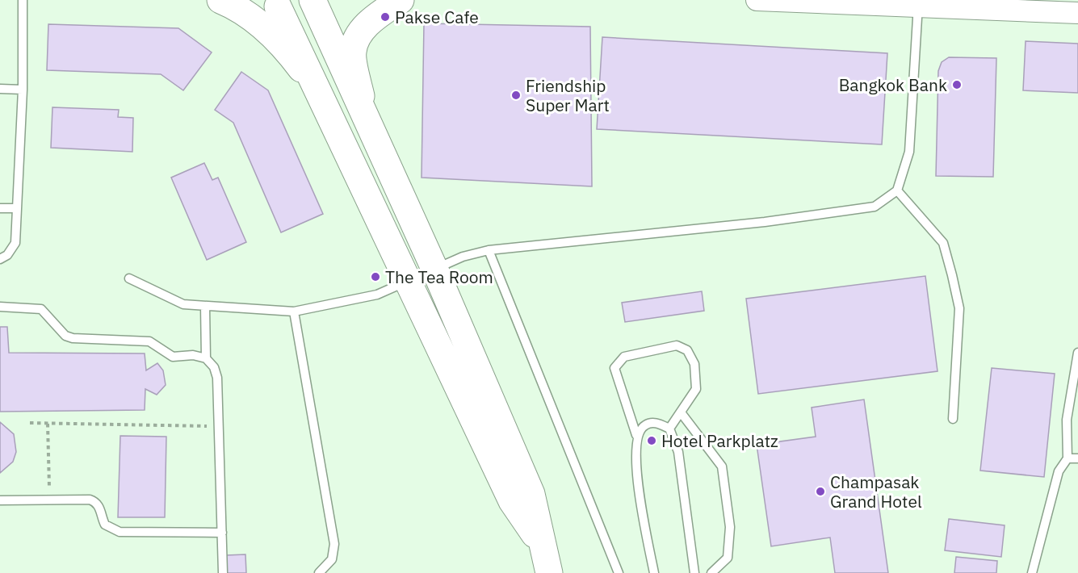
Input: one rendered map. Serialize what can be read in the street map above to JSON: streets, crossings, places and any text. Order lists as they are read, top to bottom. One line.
{"places":["Pakse Cafe","Bangkok Bank","Friendship Super Mart","The Tea Room","Hotel Parkplatz","Champasak Grand Hotel"]}
